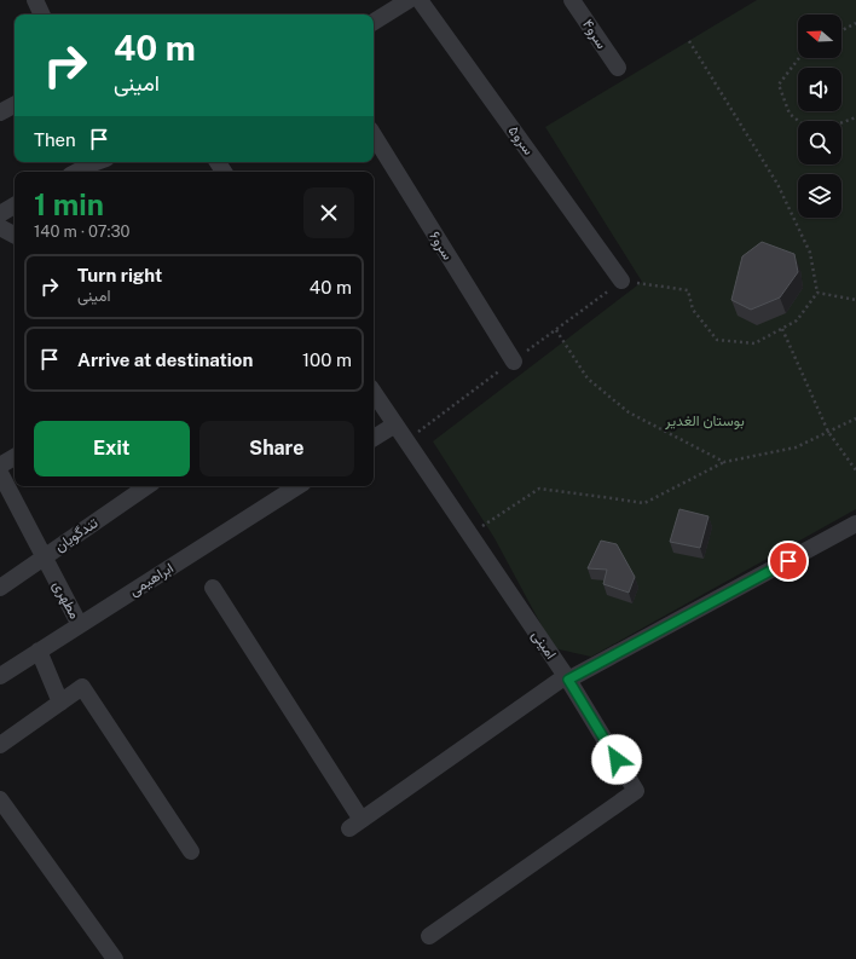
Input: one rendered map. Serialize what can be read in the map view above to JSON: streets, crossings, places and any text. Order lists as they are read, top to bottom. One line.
{"streets":{"street":["سرو۴","سرو۵","سرو۶","تندگویان","ابراهیمی","مطهری","امینی"]},"crossings":[["تندگویان","مطهری"],["ابراهیمی","مطهری"]],"parks":["بوستان الغدیر"],"north":"left","page":{"turn":["40 m","امینی"],"then":"Then","heading":["1 min","140 m · 07:30"],"list":[{"name":"Turn right","note":"امینی","value":"40 m"},{"name":"Arrive at destination","value":"100 m"}],"buttons":["Exit","Share"]}}
